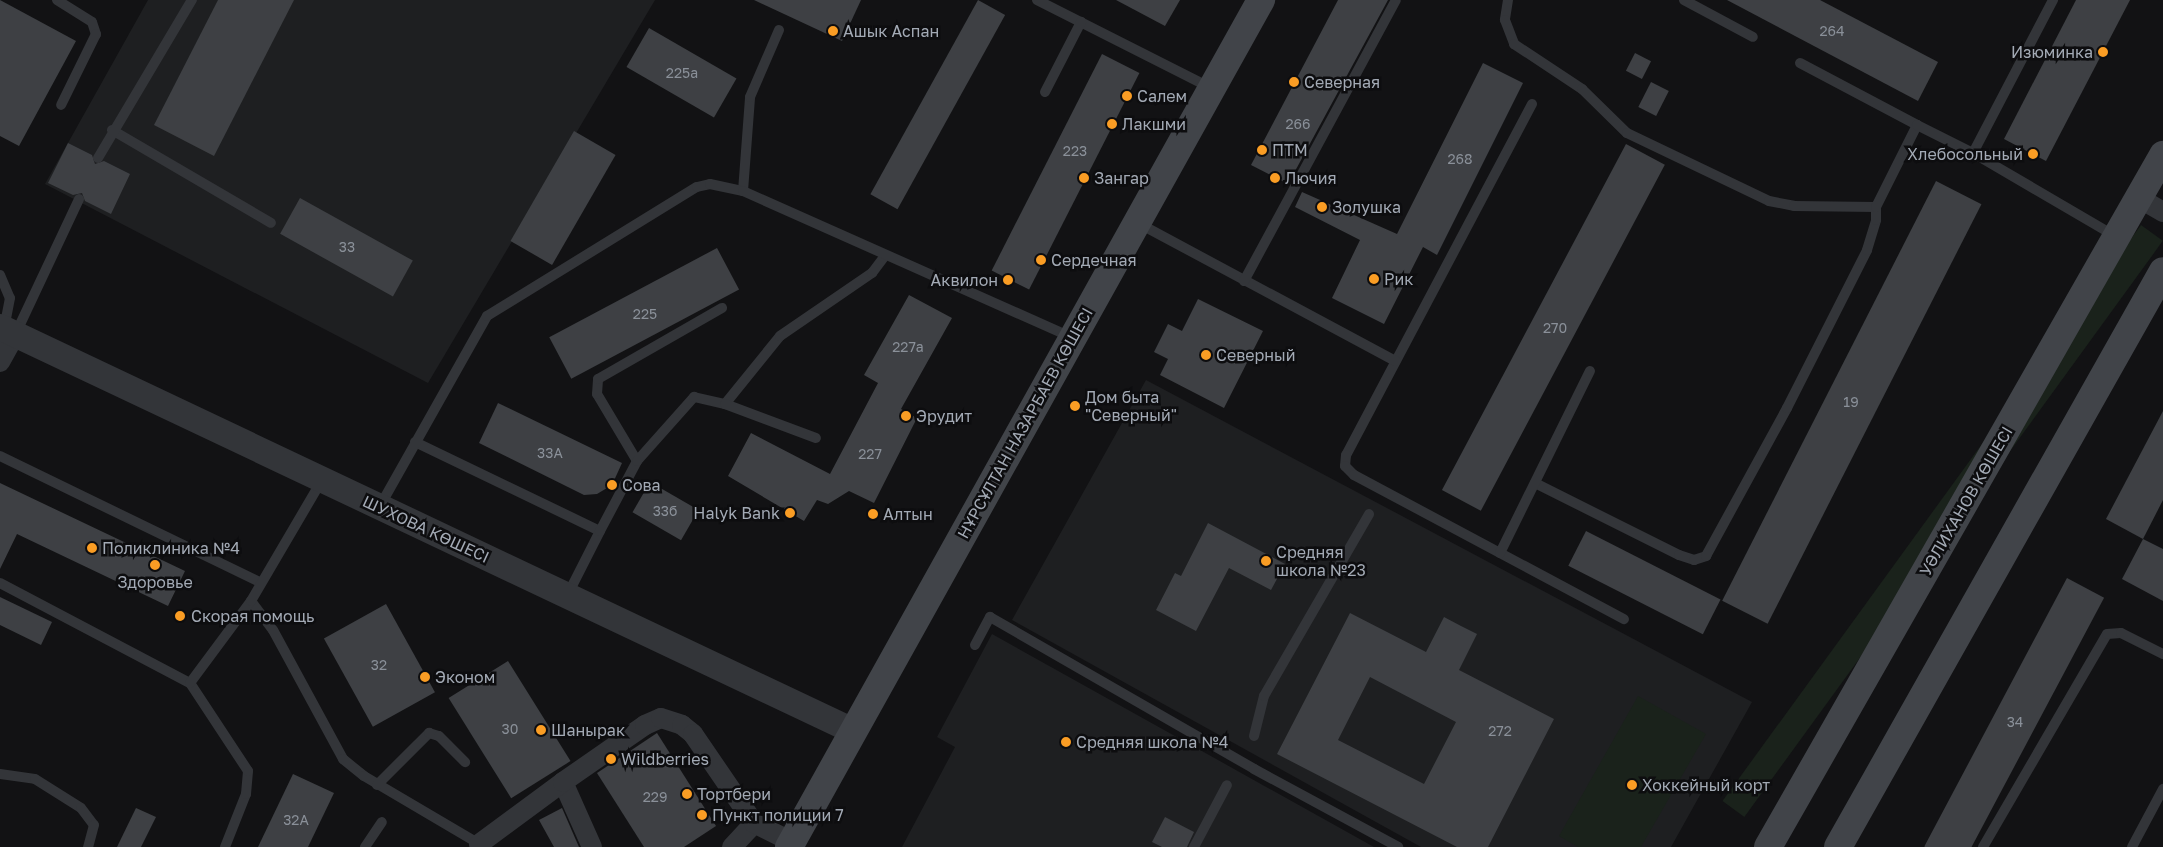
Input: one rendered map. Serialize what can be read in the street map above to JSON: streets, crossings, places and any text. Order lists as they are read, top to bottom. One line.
{"streets":{"main road":["НҰРСҰЛТАН НАЗАРБАЕВ КӨШЕСІ","УӘЛИХАНОВ КӨШЕСІ"],"street":["ШУХОВА КӨШЕСІ"]},"crossings":[["НҰРСҰЛТАН НАЗАРБАЕВ КӨШЕСІ","ШУХОВА КӨШЕСІ"]],"places":["Ашык Аспан","Изюминка","Северная","Салем","Лакшми","ПТМ","Хлебосольный","Зангар","Лючия","Золушка","Сердечная","Рик","Аквилон","Северный","Дом быта \"Северный\"","Эрудит","Сова","Halyk Bank","Алтын","Поликлиника №4","Средняя школа №23","Здоровье","Скорая помощь","Эконом","Шанырак","Средняя школа №4","Wildberries","Хоккейный корт","Тортбери","Пункт полиции 7"],"house_numbers":["264","225а","266","223","268","33","225","270","227а","19","33А","227","33б","32","34","30","272","229","32А"]}
